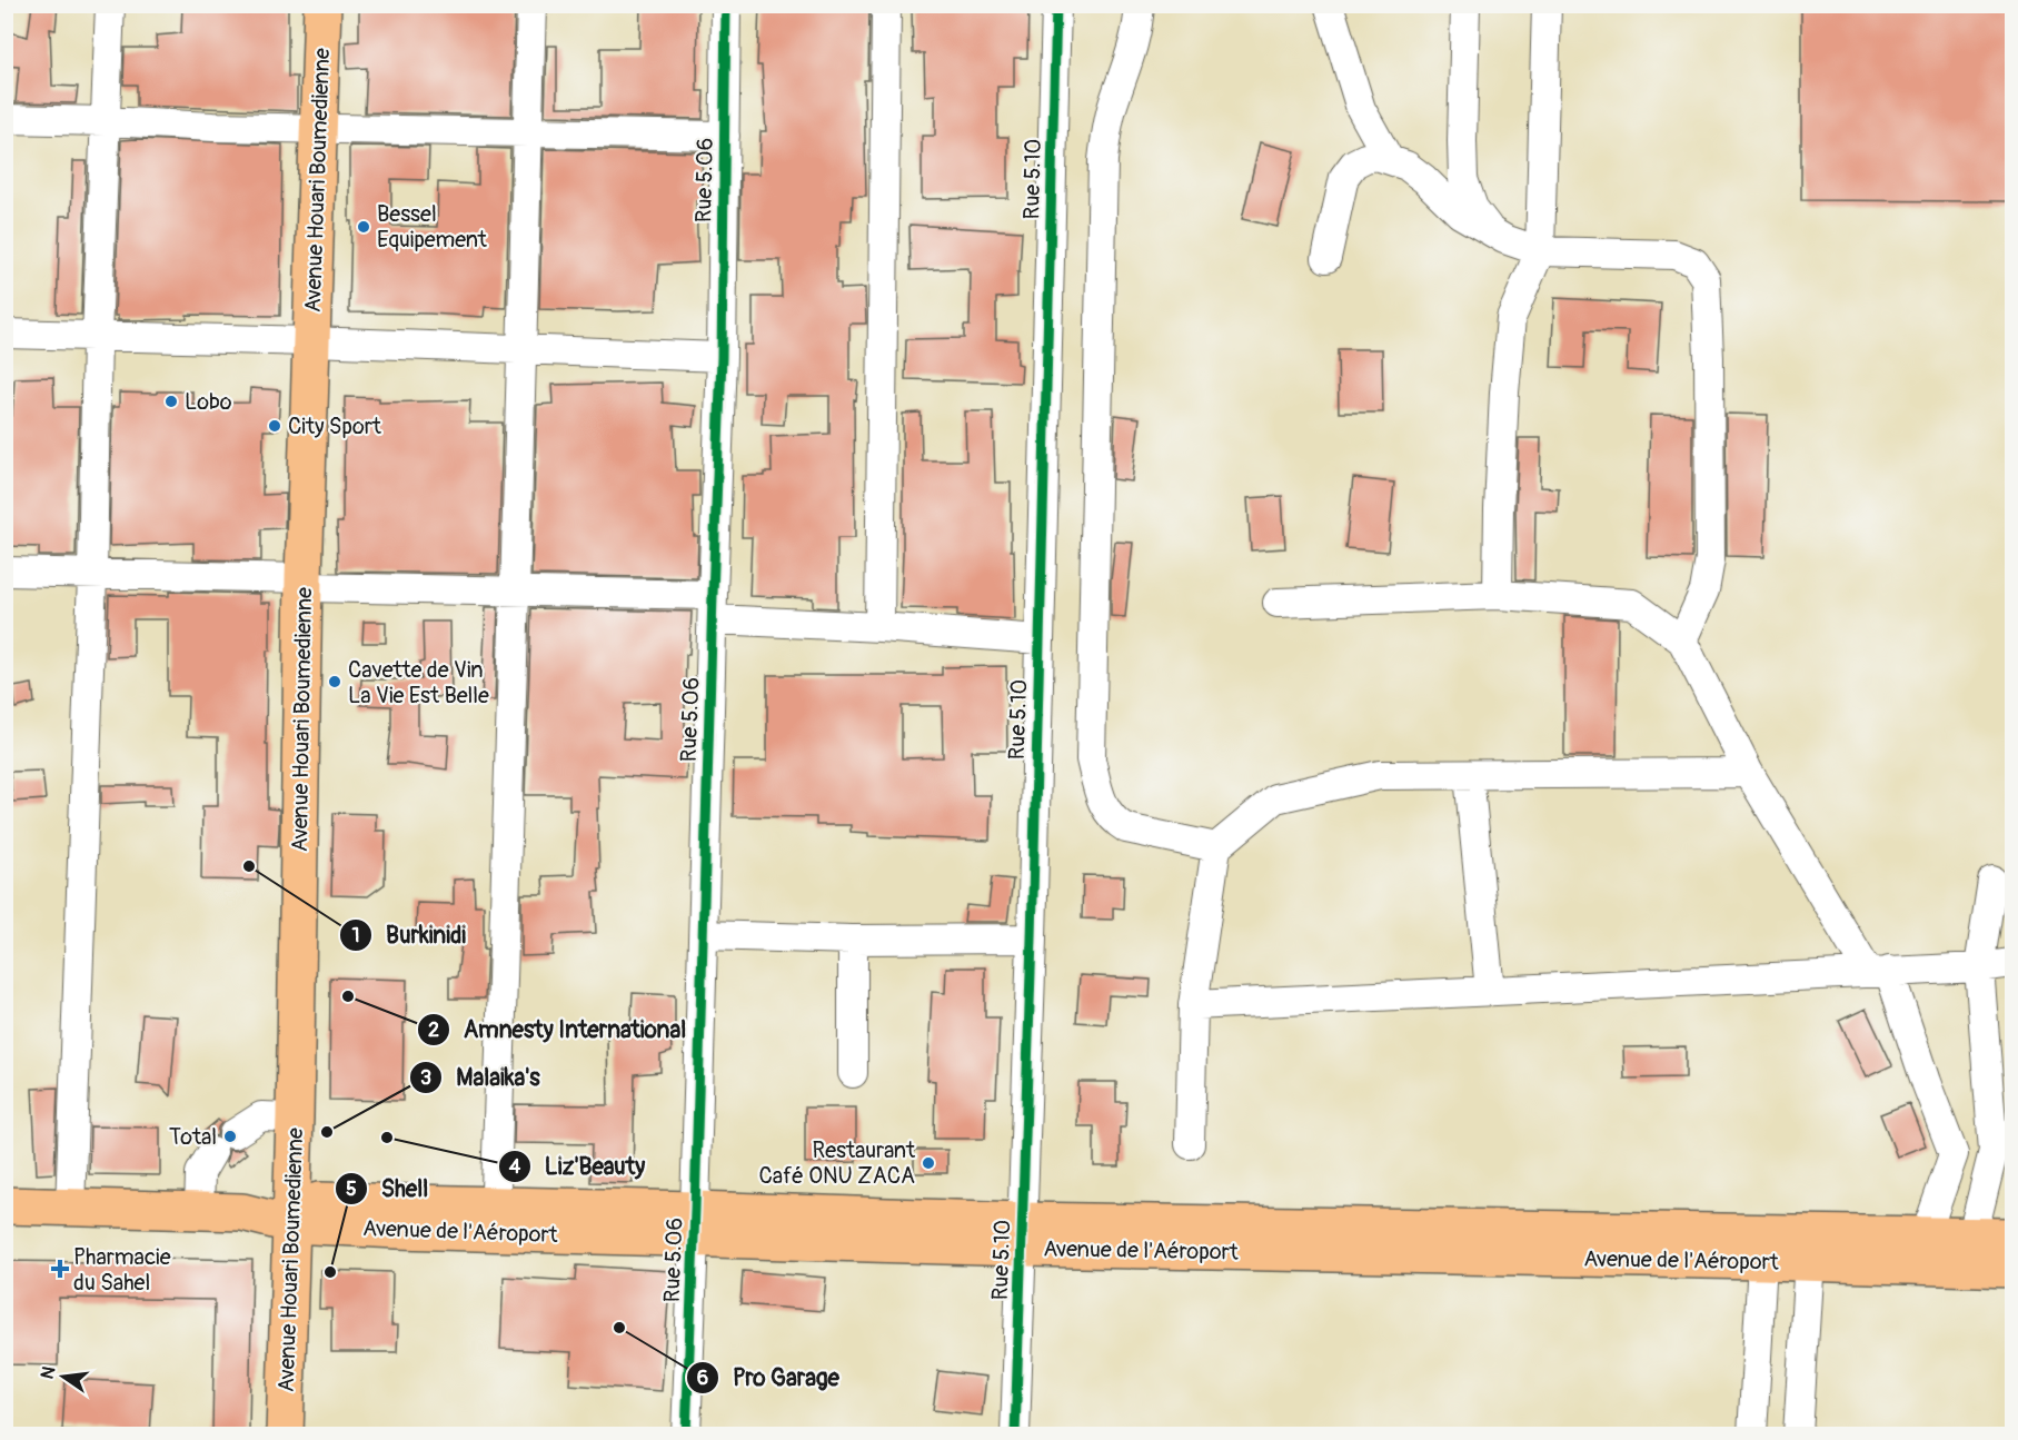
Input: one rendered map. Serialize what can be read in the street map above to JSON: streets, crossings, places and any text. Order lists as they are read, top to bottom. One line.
{"streets":{"main road":["Avenue Houari Boumedienne","Avenue de l'Aéroport"],"street":["Rue 5.10","Rue 5.06"]},"crossings":[["Rue 5.10","Avenue de l'Aéroport"],["Avenue Houari Boumedienne","Avenue de l'Aéroport"],["Rue 5.06","Avenue de l'Aéroport"]],"places":{"other":["Bessel Equipement","Lobo","City Sport","Cavette de Vin La Vie Est Belle","Burkinidi","Amnesty International","Malaika's","Total","Liz'Beauty","Restaurant Café ONU ZACA","Shell","Pro Garage"],"health":["Pharmacie du Sahel"]},"north":"left"}
